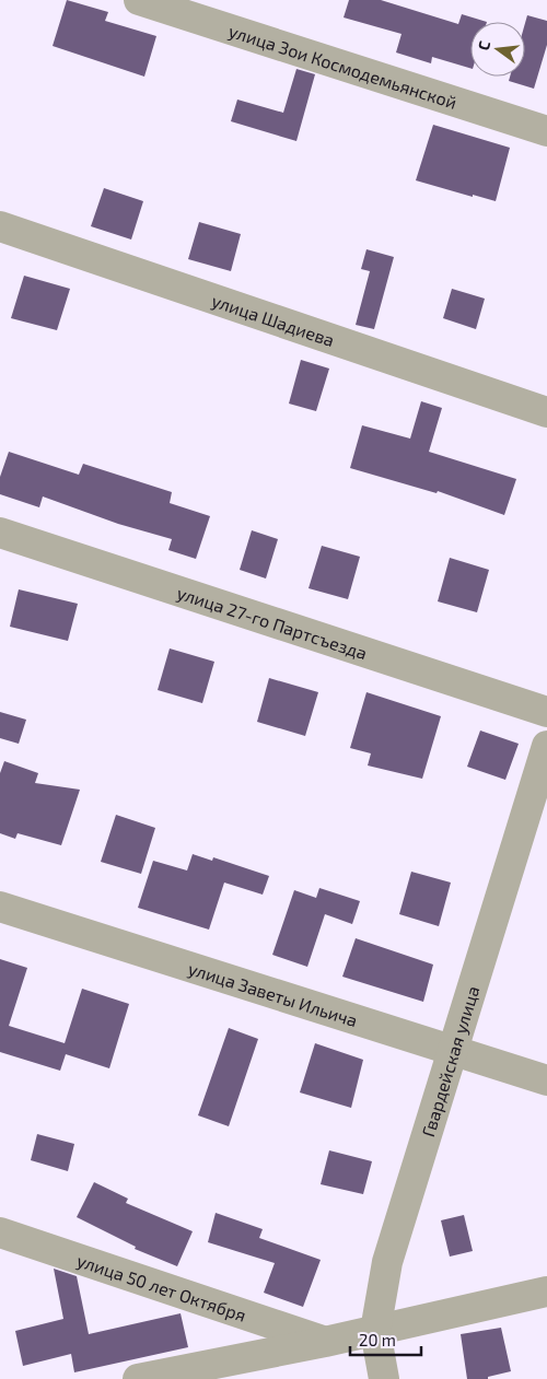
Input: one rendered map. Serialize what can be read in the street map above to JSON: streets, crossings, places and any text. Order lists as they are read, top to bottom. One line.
{"streets":{"street":["улица Зои Космодемьянской","улица Шадиева","улица 27-го Партсъезда","улица Заветы Ильича","Гвардейская улица","улица 50 лет Октября"]},"crossings":[["улица Заветы Ильича","Гвардейская улица"]],"scale_bar":"20 m","north":"left"}
